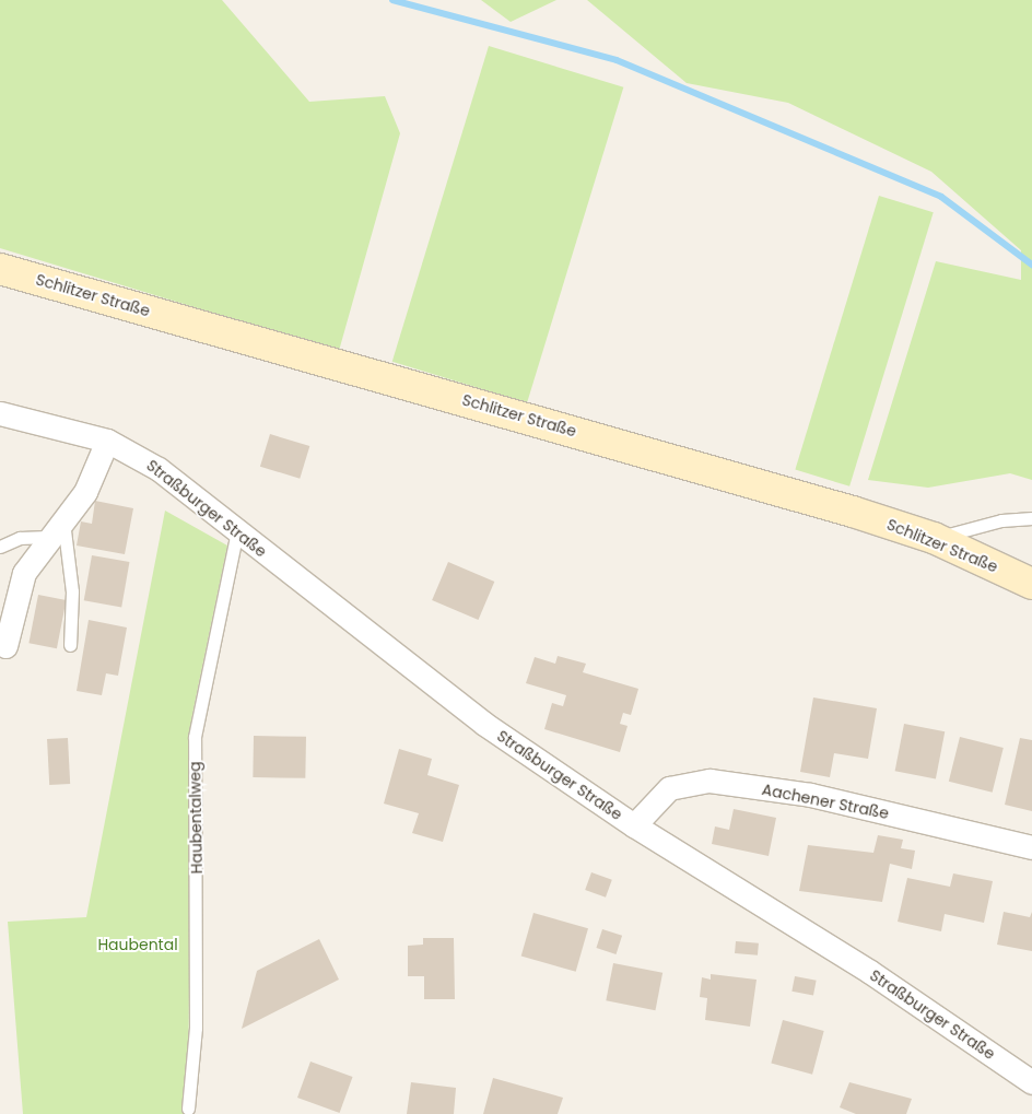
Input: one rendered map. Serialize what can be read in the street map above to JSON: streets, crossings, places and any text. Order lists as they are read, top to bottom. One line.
{"streets":{"main road":["Schlitzer Straße"],"street":["Straßburger Straße","Aachener Straße"],"lane":["Haubentalweg"]},"crossings":[["Straßburger Straße","Aachener Straße"],["Straßburger Straße","Haubentalweg"]],"parks":["Haubental"]}
